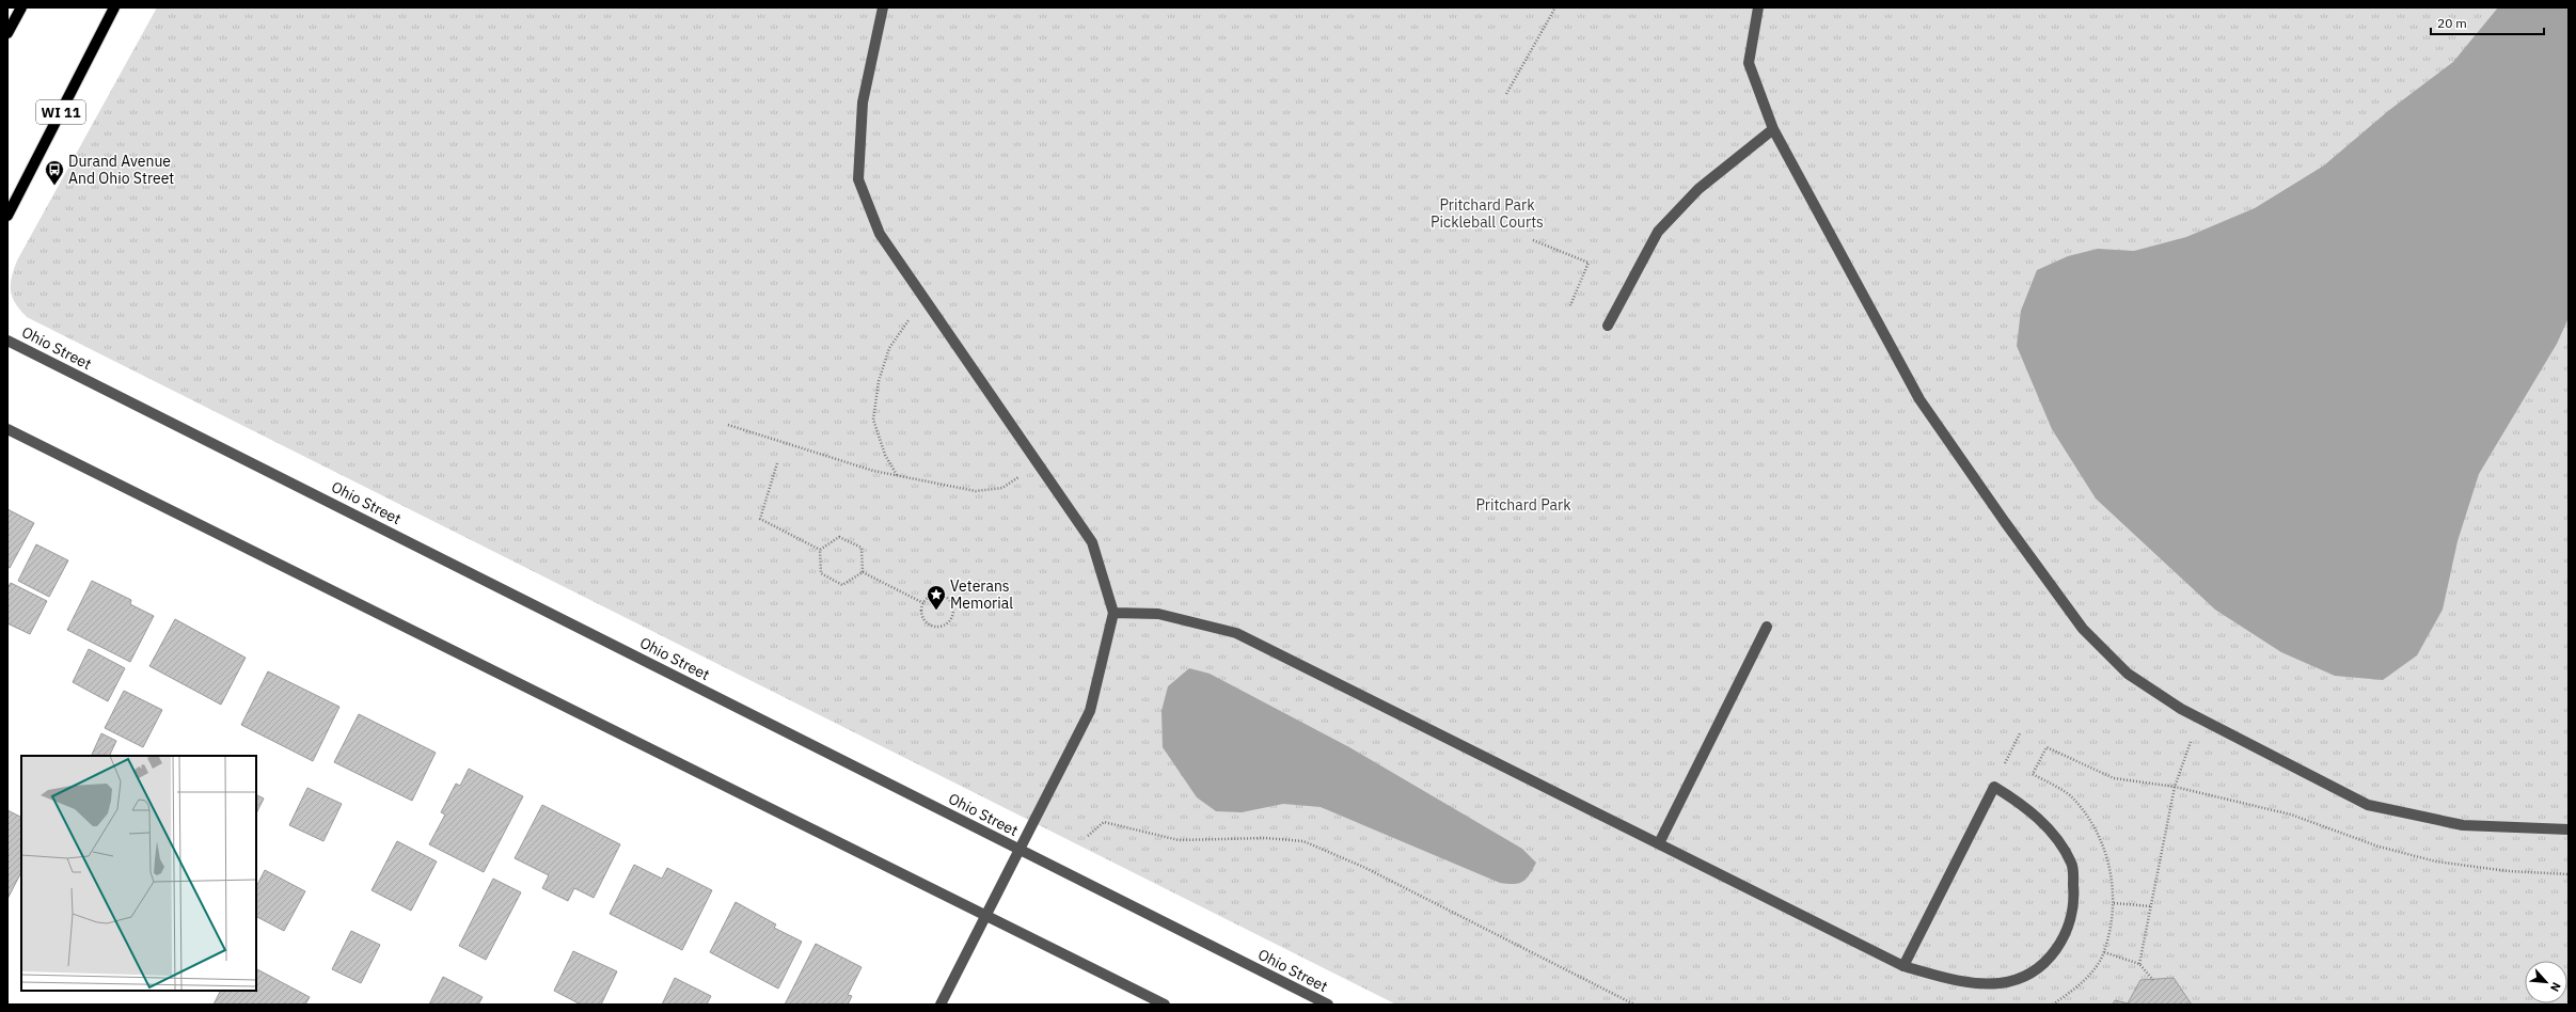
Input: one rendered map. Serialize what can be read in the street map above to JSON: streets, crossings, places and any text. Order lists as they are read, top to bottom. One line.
{"streets":{"main road":["WI 11"],"street":["Ohio Street"]},"parks":["Pritchard Park Pickleball Courts","Pritchard Park"],"places":{"bus stop":["Durand Avenue And Ohio Street"],"place":["Veterans Memorial"]},"scale_bar":"20 m","north":"bottom right"}
